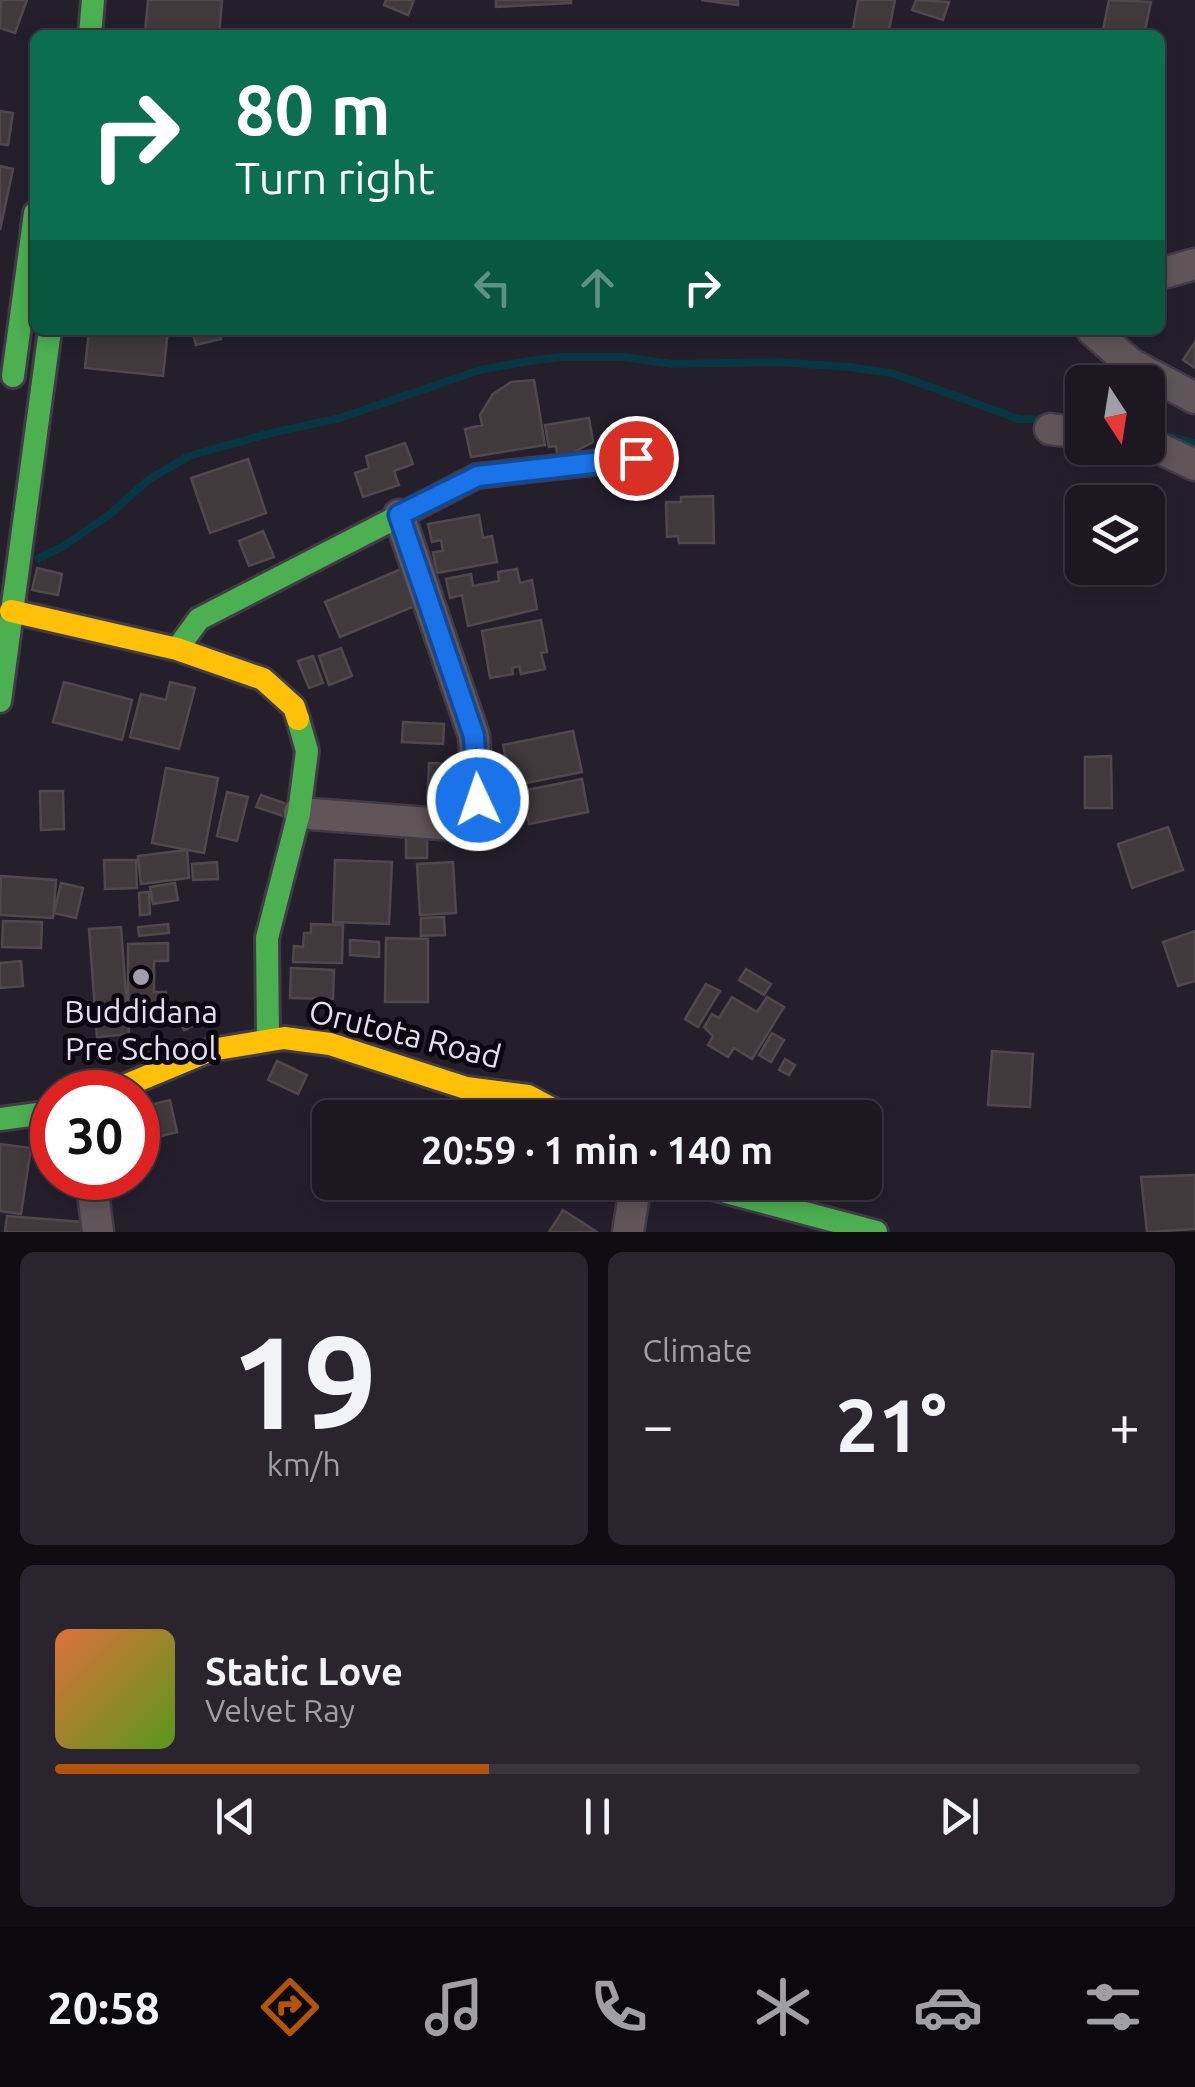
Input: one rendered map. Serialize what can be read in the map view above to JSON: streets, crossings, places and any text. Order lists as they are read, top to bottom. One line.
{"streets":{"main road":["Orutota Road"]},"places":["Buddidana Pre School"],"north":"bottom","page":{"turn":["80 m","Turn right"],"limit":"30","trip":"20:59 · 1 min · 140 m","tile":[["19","km/h"],"Climate"],"heat":["−","21°","+"],"song":["Static Love","Velvet Ray"],"tabs":"20:58"}}
